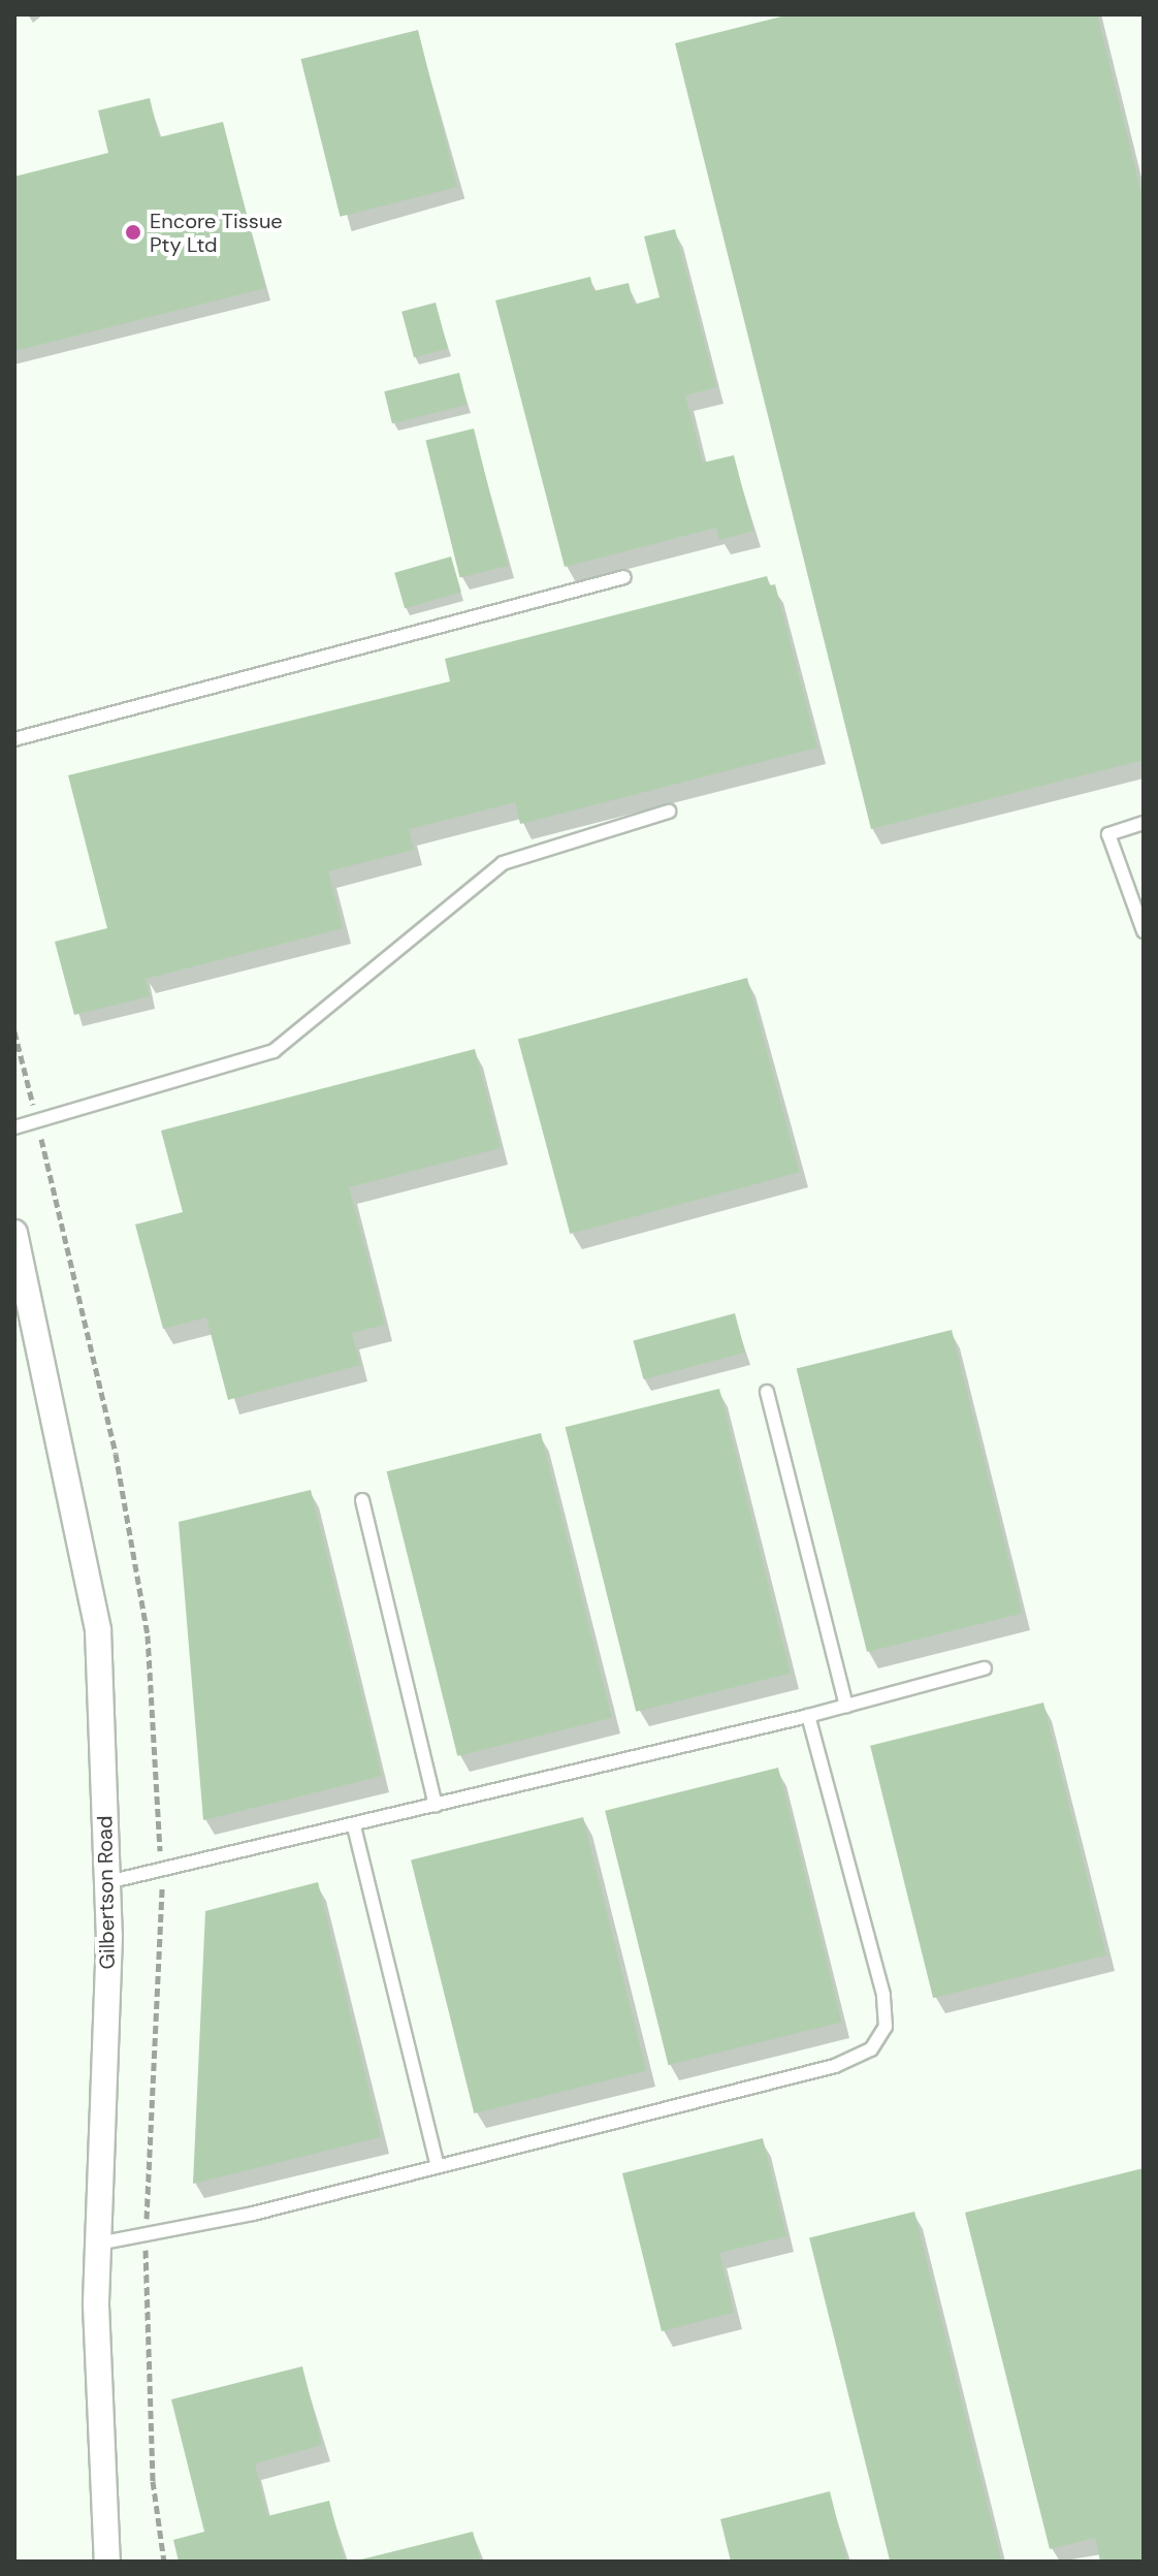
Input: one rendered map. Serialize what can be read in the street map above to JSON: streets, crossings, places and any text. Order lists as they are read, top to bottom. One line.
{"streets":{"street":["Gilbertson Road"]},"places":["Encore Tissue Pty Ltd"]}
